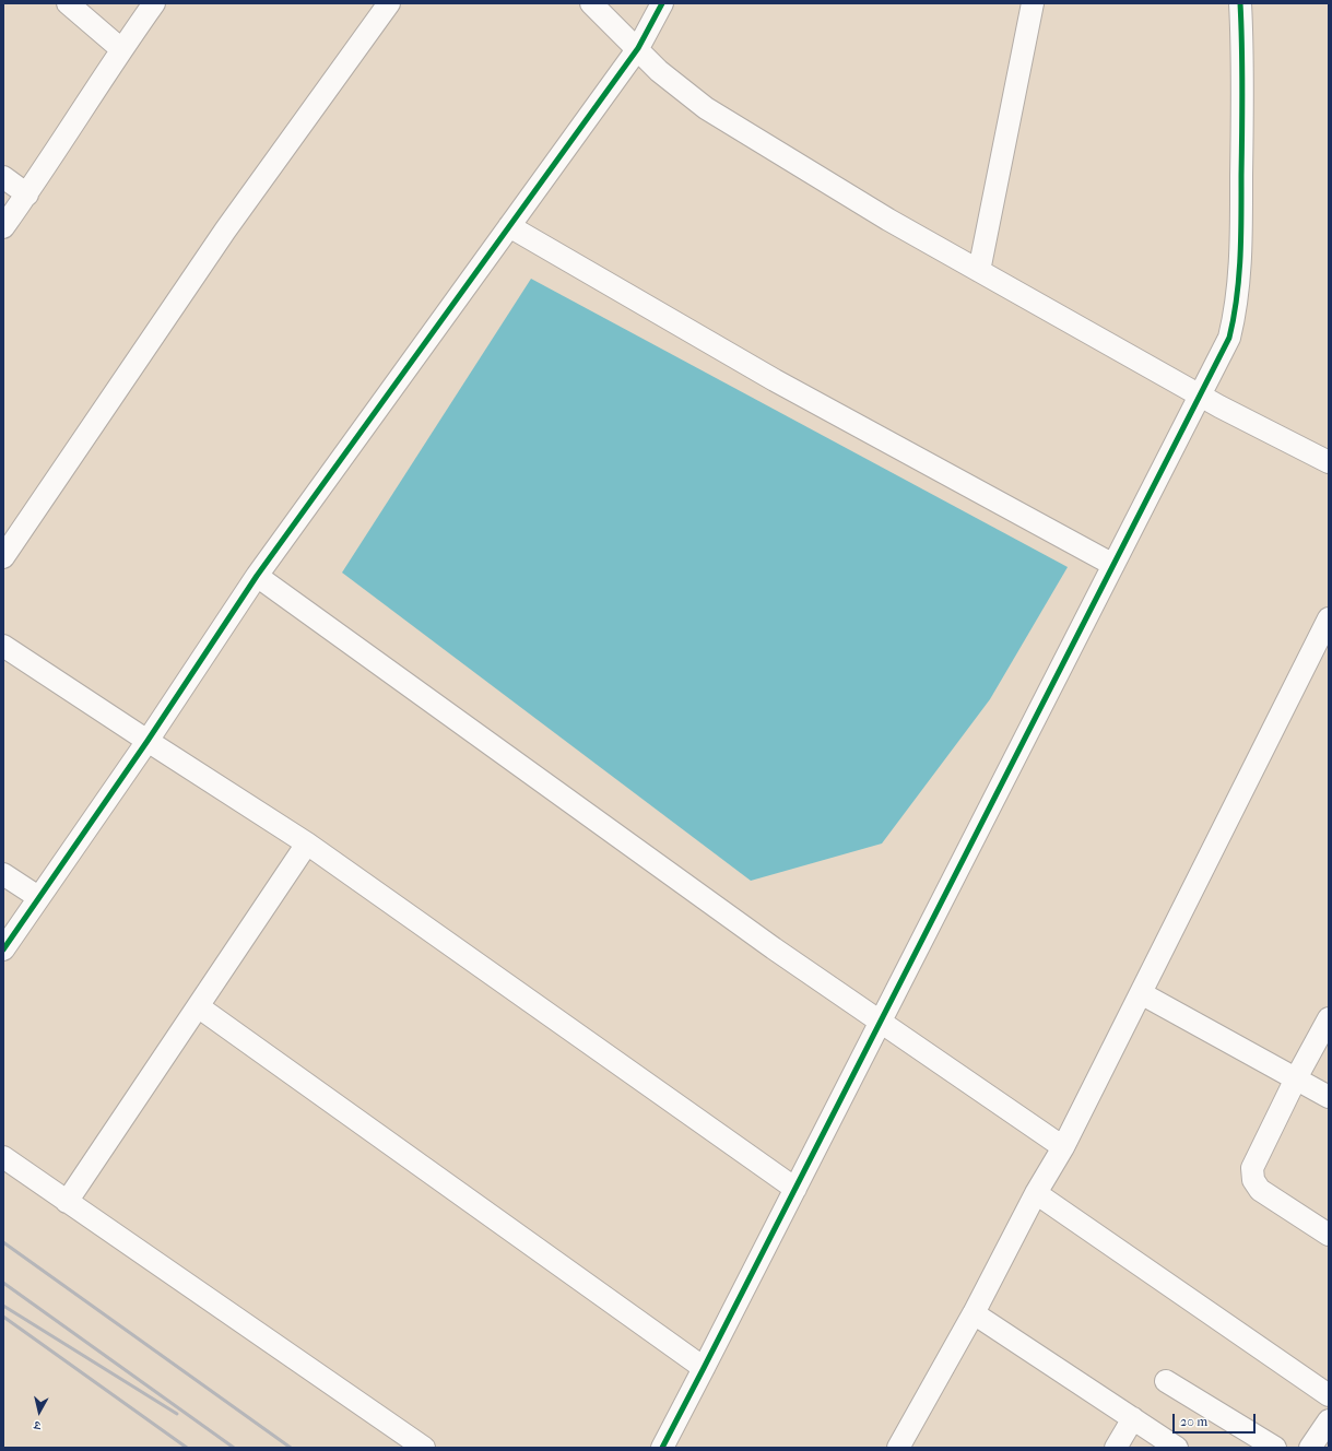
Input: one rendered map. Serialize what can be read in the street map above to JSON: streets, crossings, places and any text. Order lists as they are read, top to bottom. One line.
{"scale_bar":"20 m","north":"bottom"}
